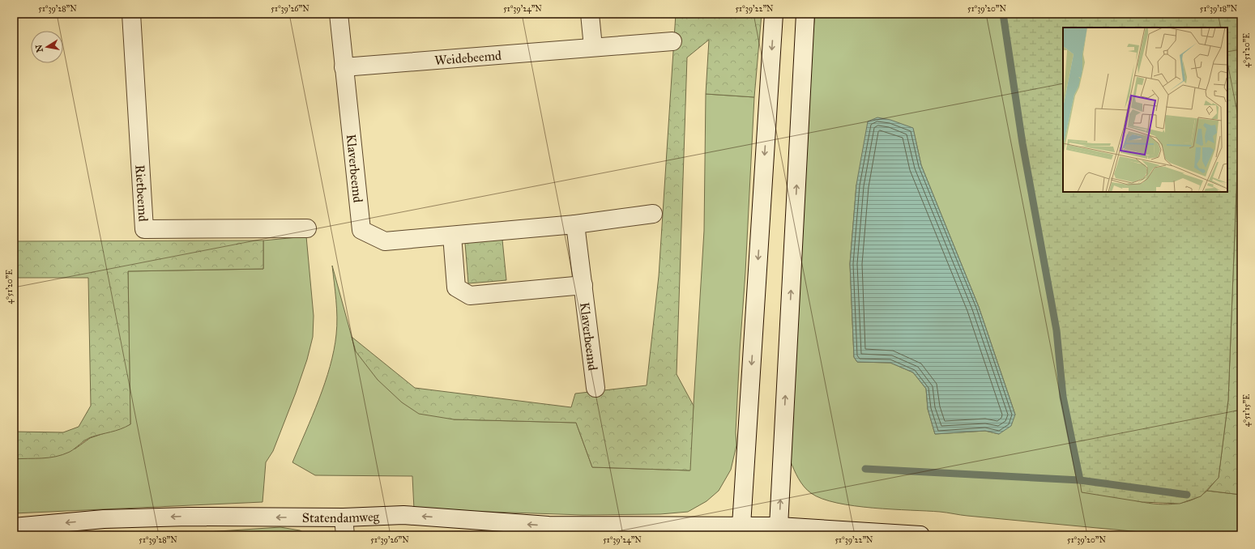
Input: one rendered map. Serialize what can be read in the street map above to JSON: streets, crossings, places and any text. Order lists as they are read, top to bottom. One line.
{"streets":{"main road":["Weidebeemd","Klaverbeemd","Rietbeemd","Statendamweg"]},"crossings":[["Weidebeemd","Klaverbeemd"]],"one_way":["Statendamweg"],"north":"left","coordinates":["51°39'28\"N","51°39'26\"N","51°39'24\"N","51°39'22\"N","51°39'20\"N","51°39'18\"N","4°51'20\"E","4°51'15\"E"]}
